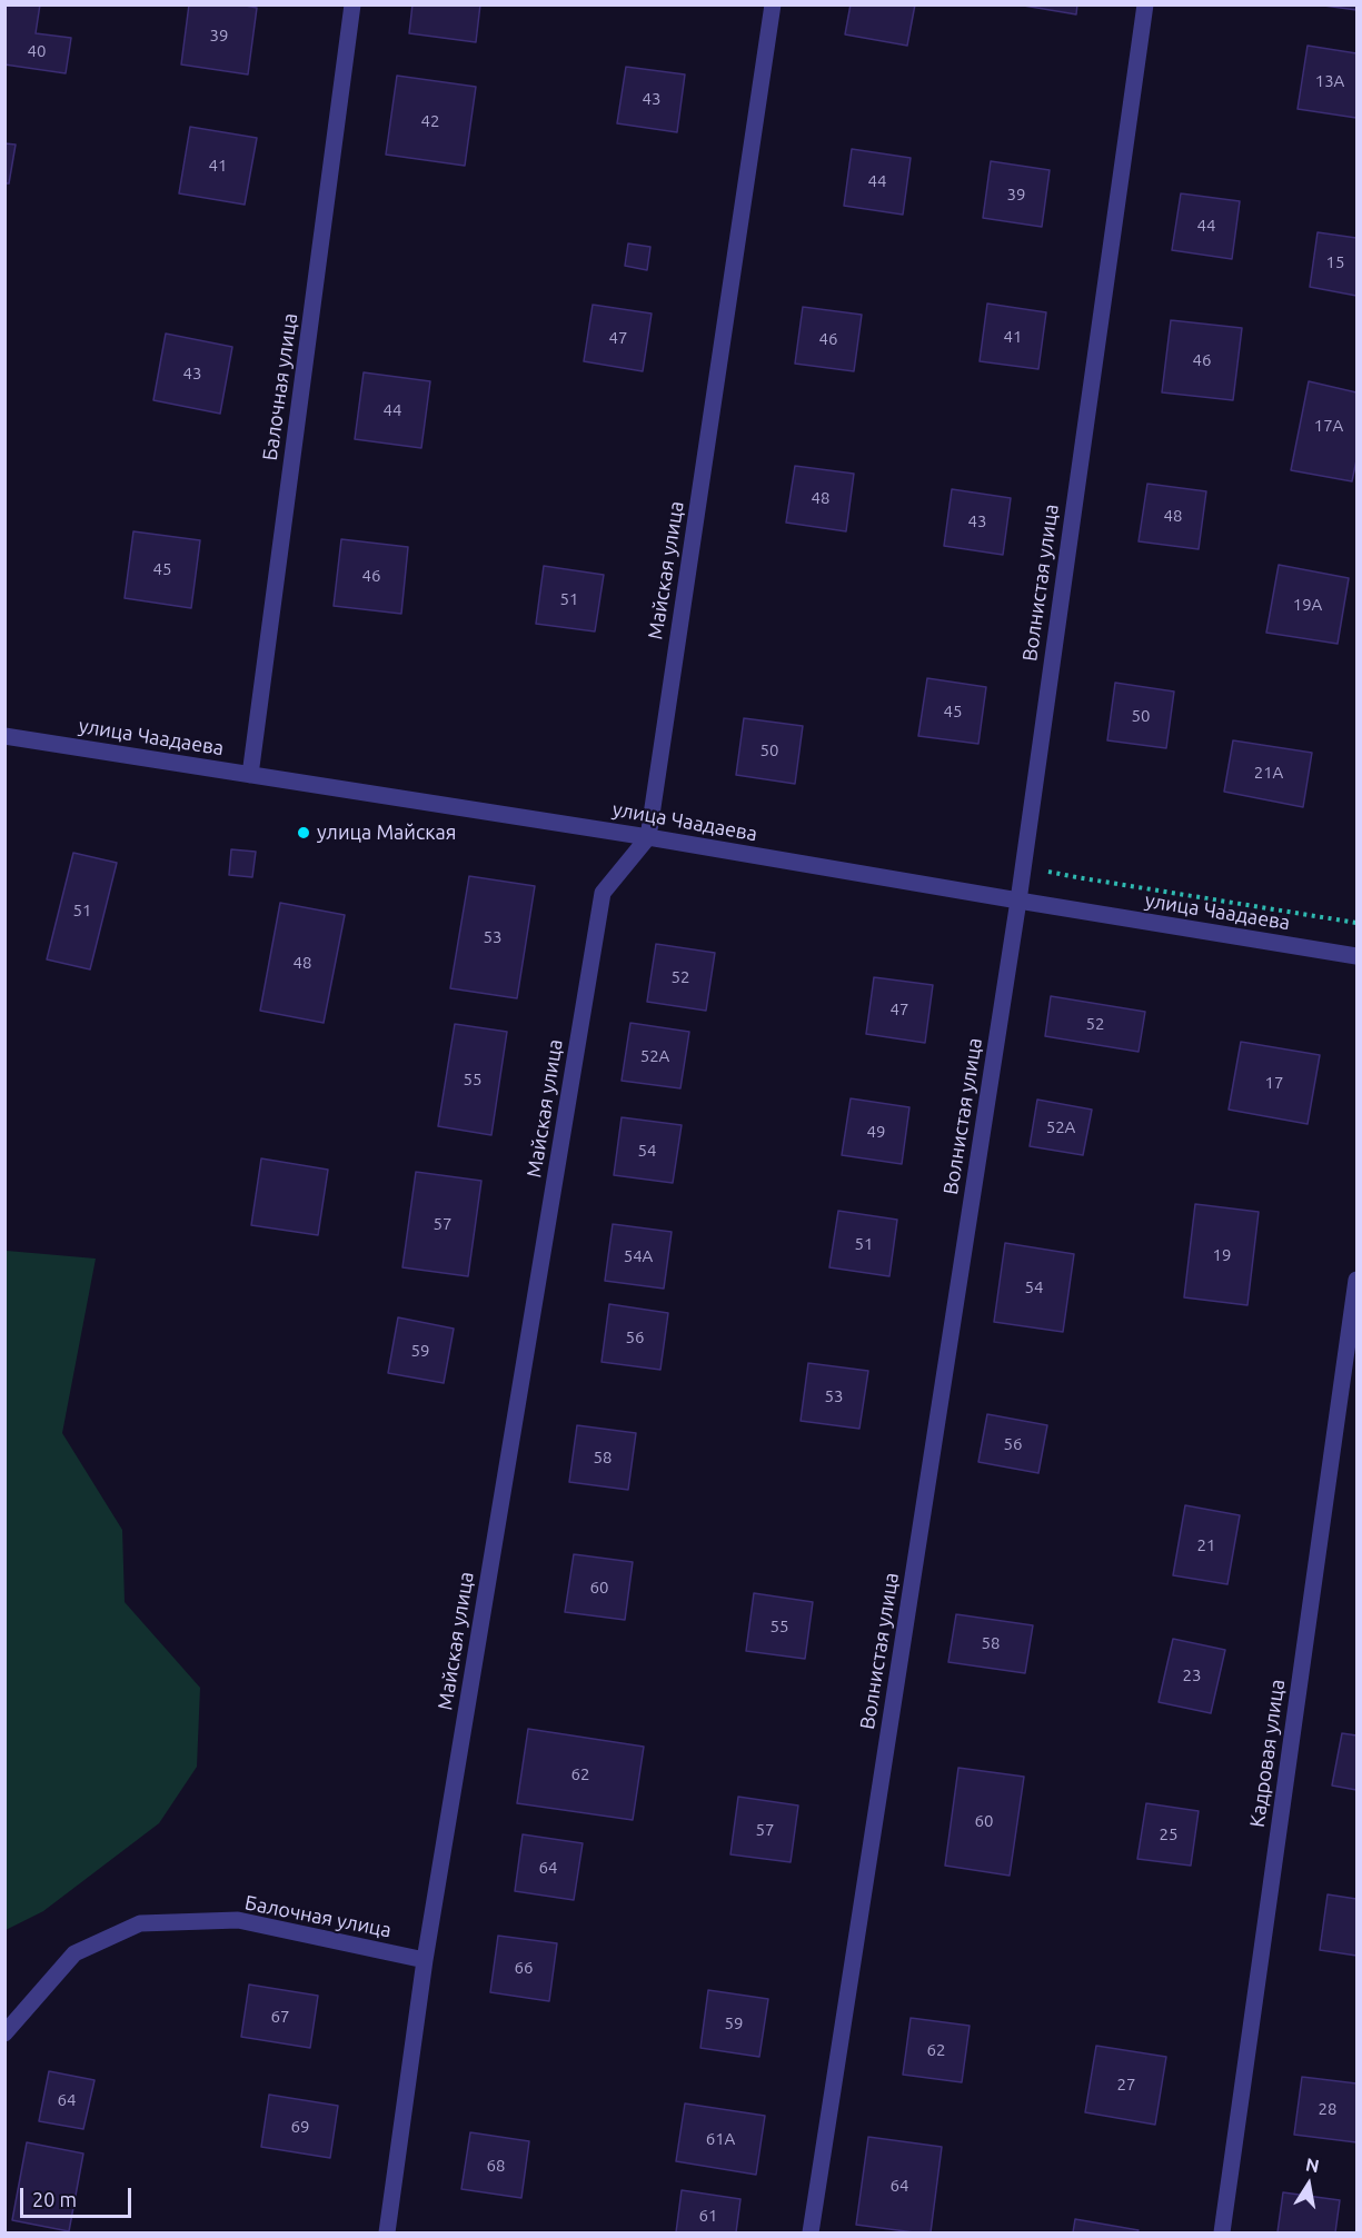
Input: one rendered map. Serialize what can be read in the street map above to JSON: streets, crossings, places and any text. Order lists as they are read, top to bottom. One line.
{"streets":{"street":["Балочная улица","Майская улица","Волнистая улица","улица Чаадаева","Кадровая улица"]},"crossings":[["Балочная улица","Майская улица"],["Балочная улица","улица Чаадаева"],["Майская улица","улица Чаадаева"],["Волнистая улица","улица Чаадаева"]],"places":["улица Майская"],"house_numbers":["39","40","13А","43","42","41","44","39","44","15","41","47","46","46","43","44","17А","48","48","43","45","46","51","19А","45","50","50","21А","51","53","48","52","47","52","52А","55","17","52А","49","54","57","51","19","54А","54","56","59","53","56","58","21","60","55","58","23","62","60","57","25","64","66","67","59","62","27","64","28","69","61А","68","64","61"],"scale_bar":"20 m","north":"top"}
